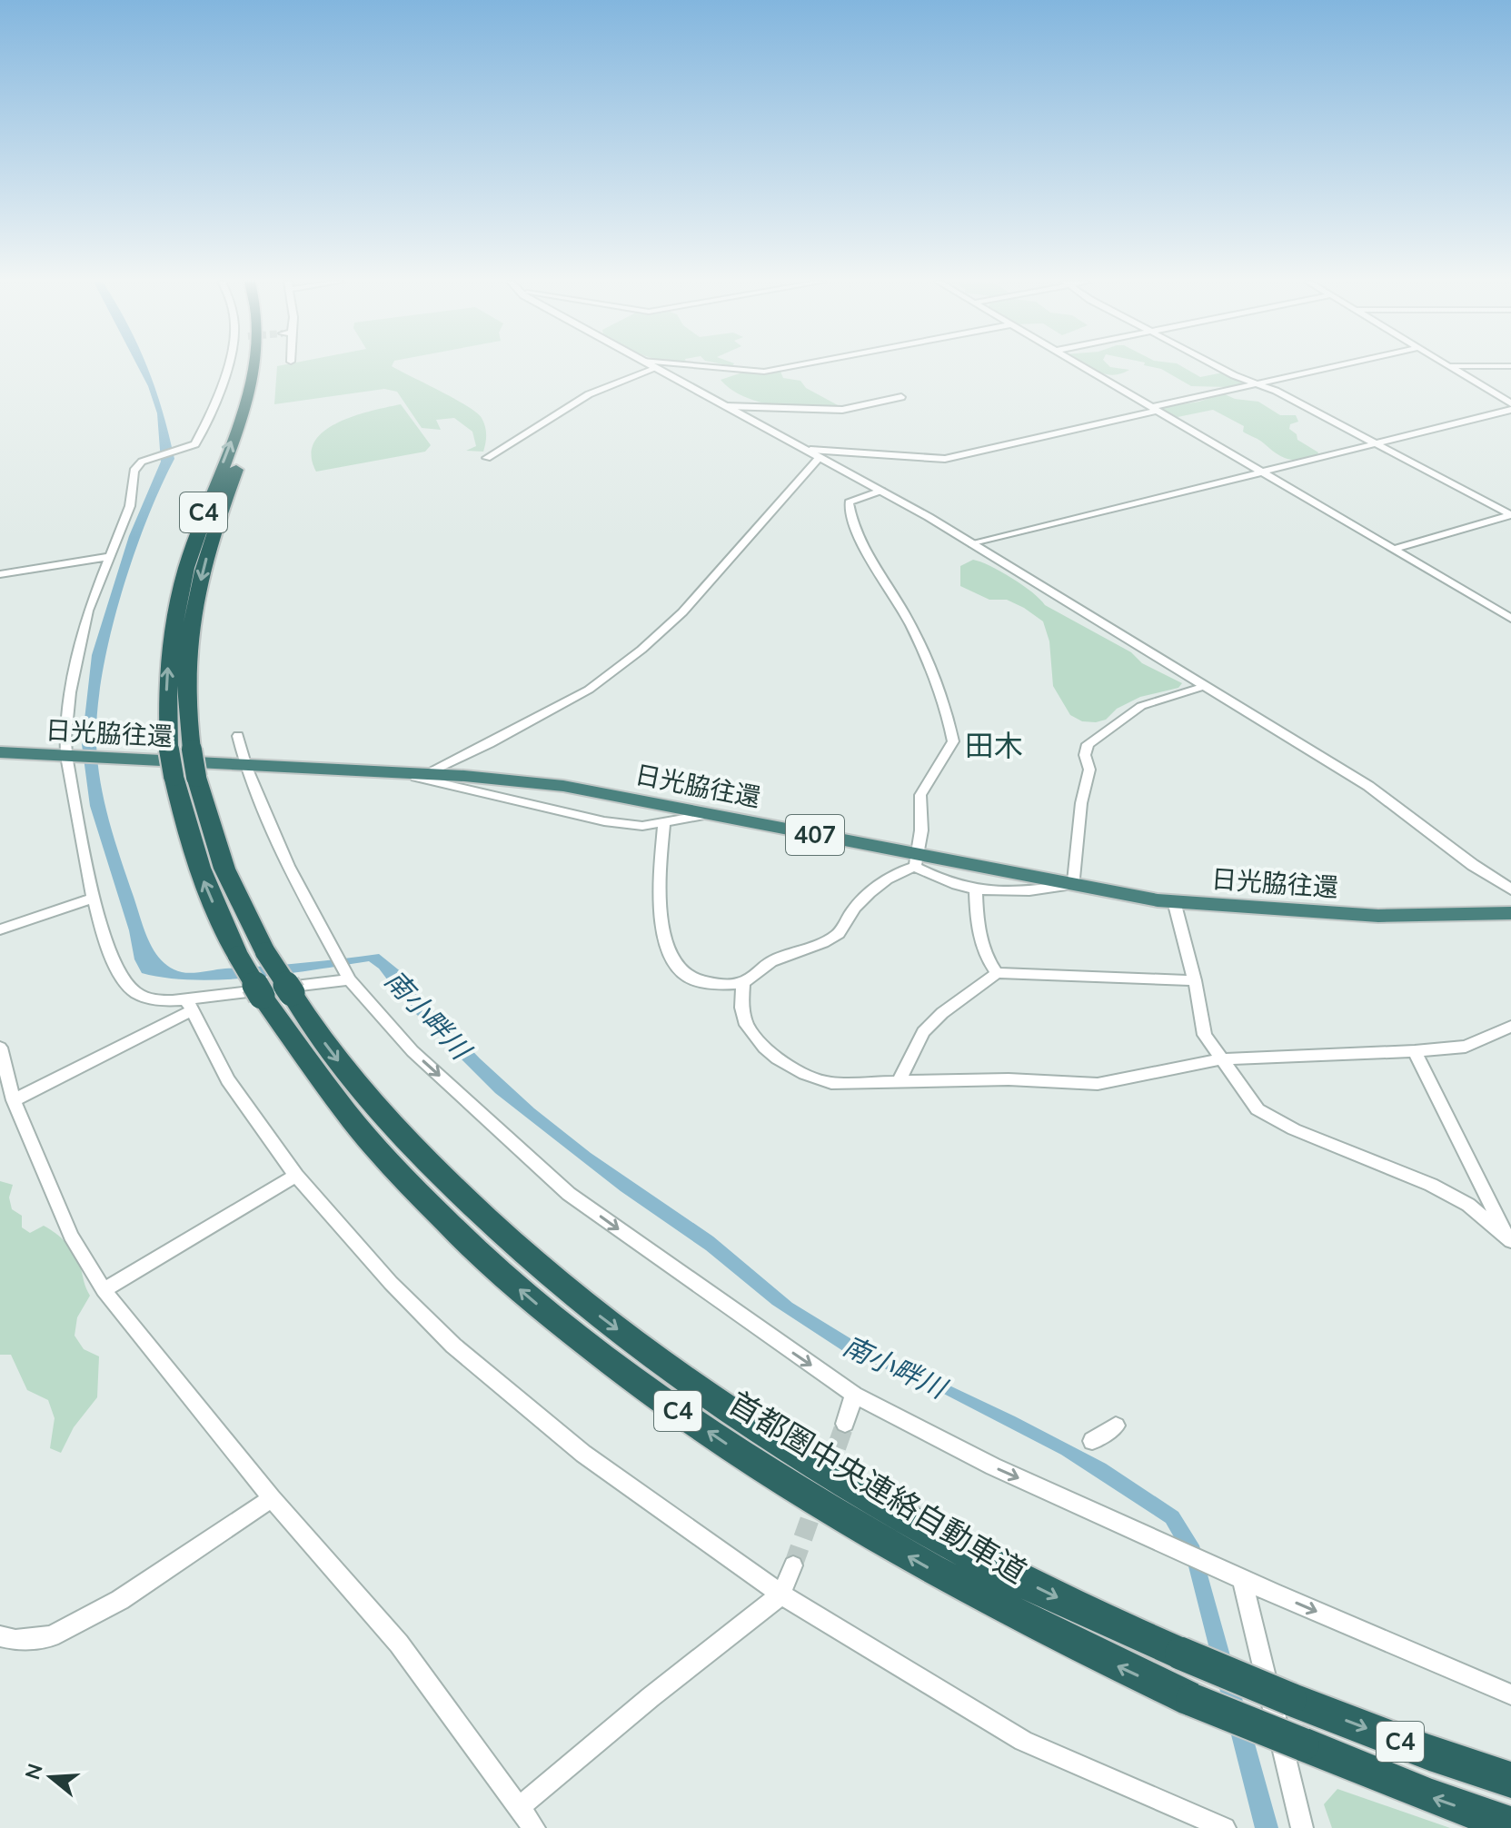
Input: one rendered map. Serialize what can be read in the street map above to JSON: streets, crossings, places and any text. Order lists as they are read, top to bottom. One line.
{"streets":{"highway":["C4","日光脇往還","407","首都圏中央連絡自動車道"]},"districts":["田木"],"water":["南小畔川"],"north":"left"}
